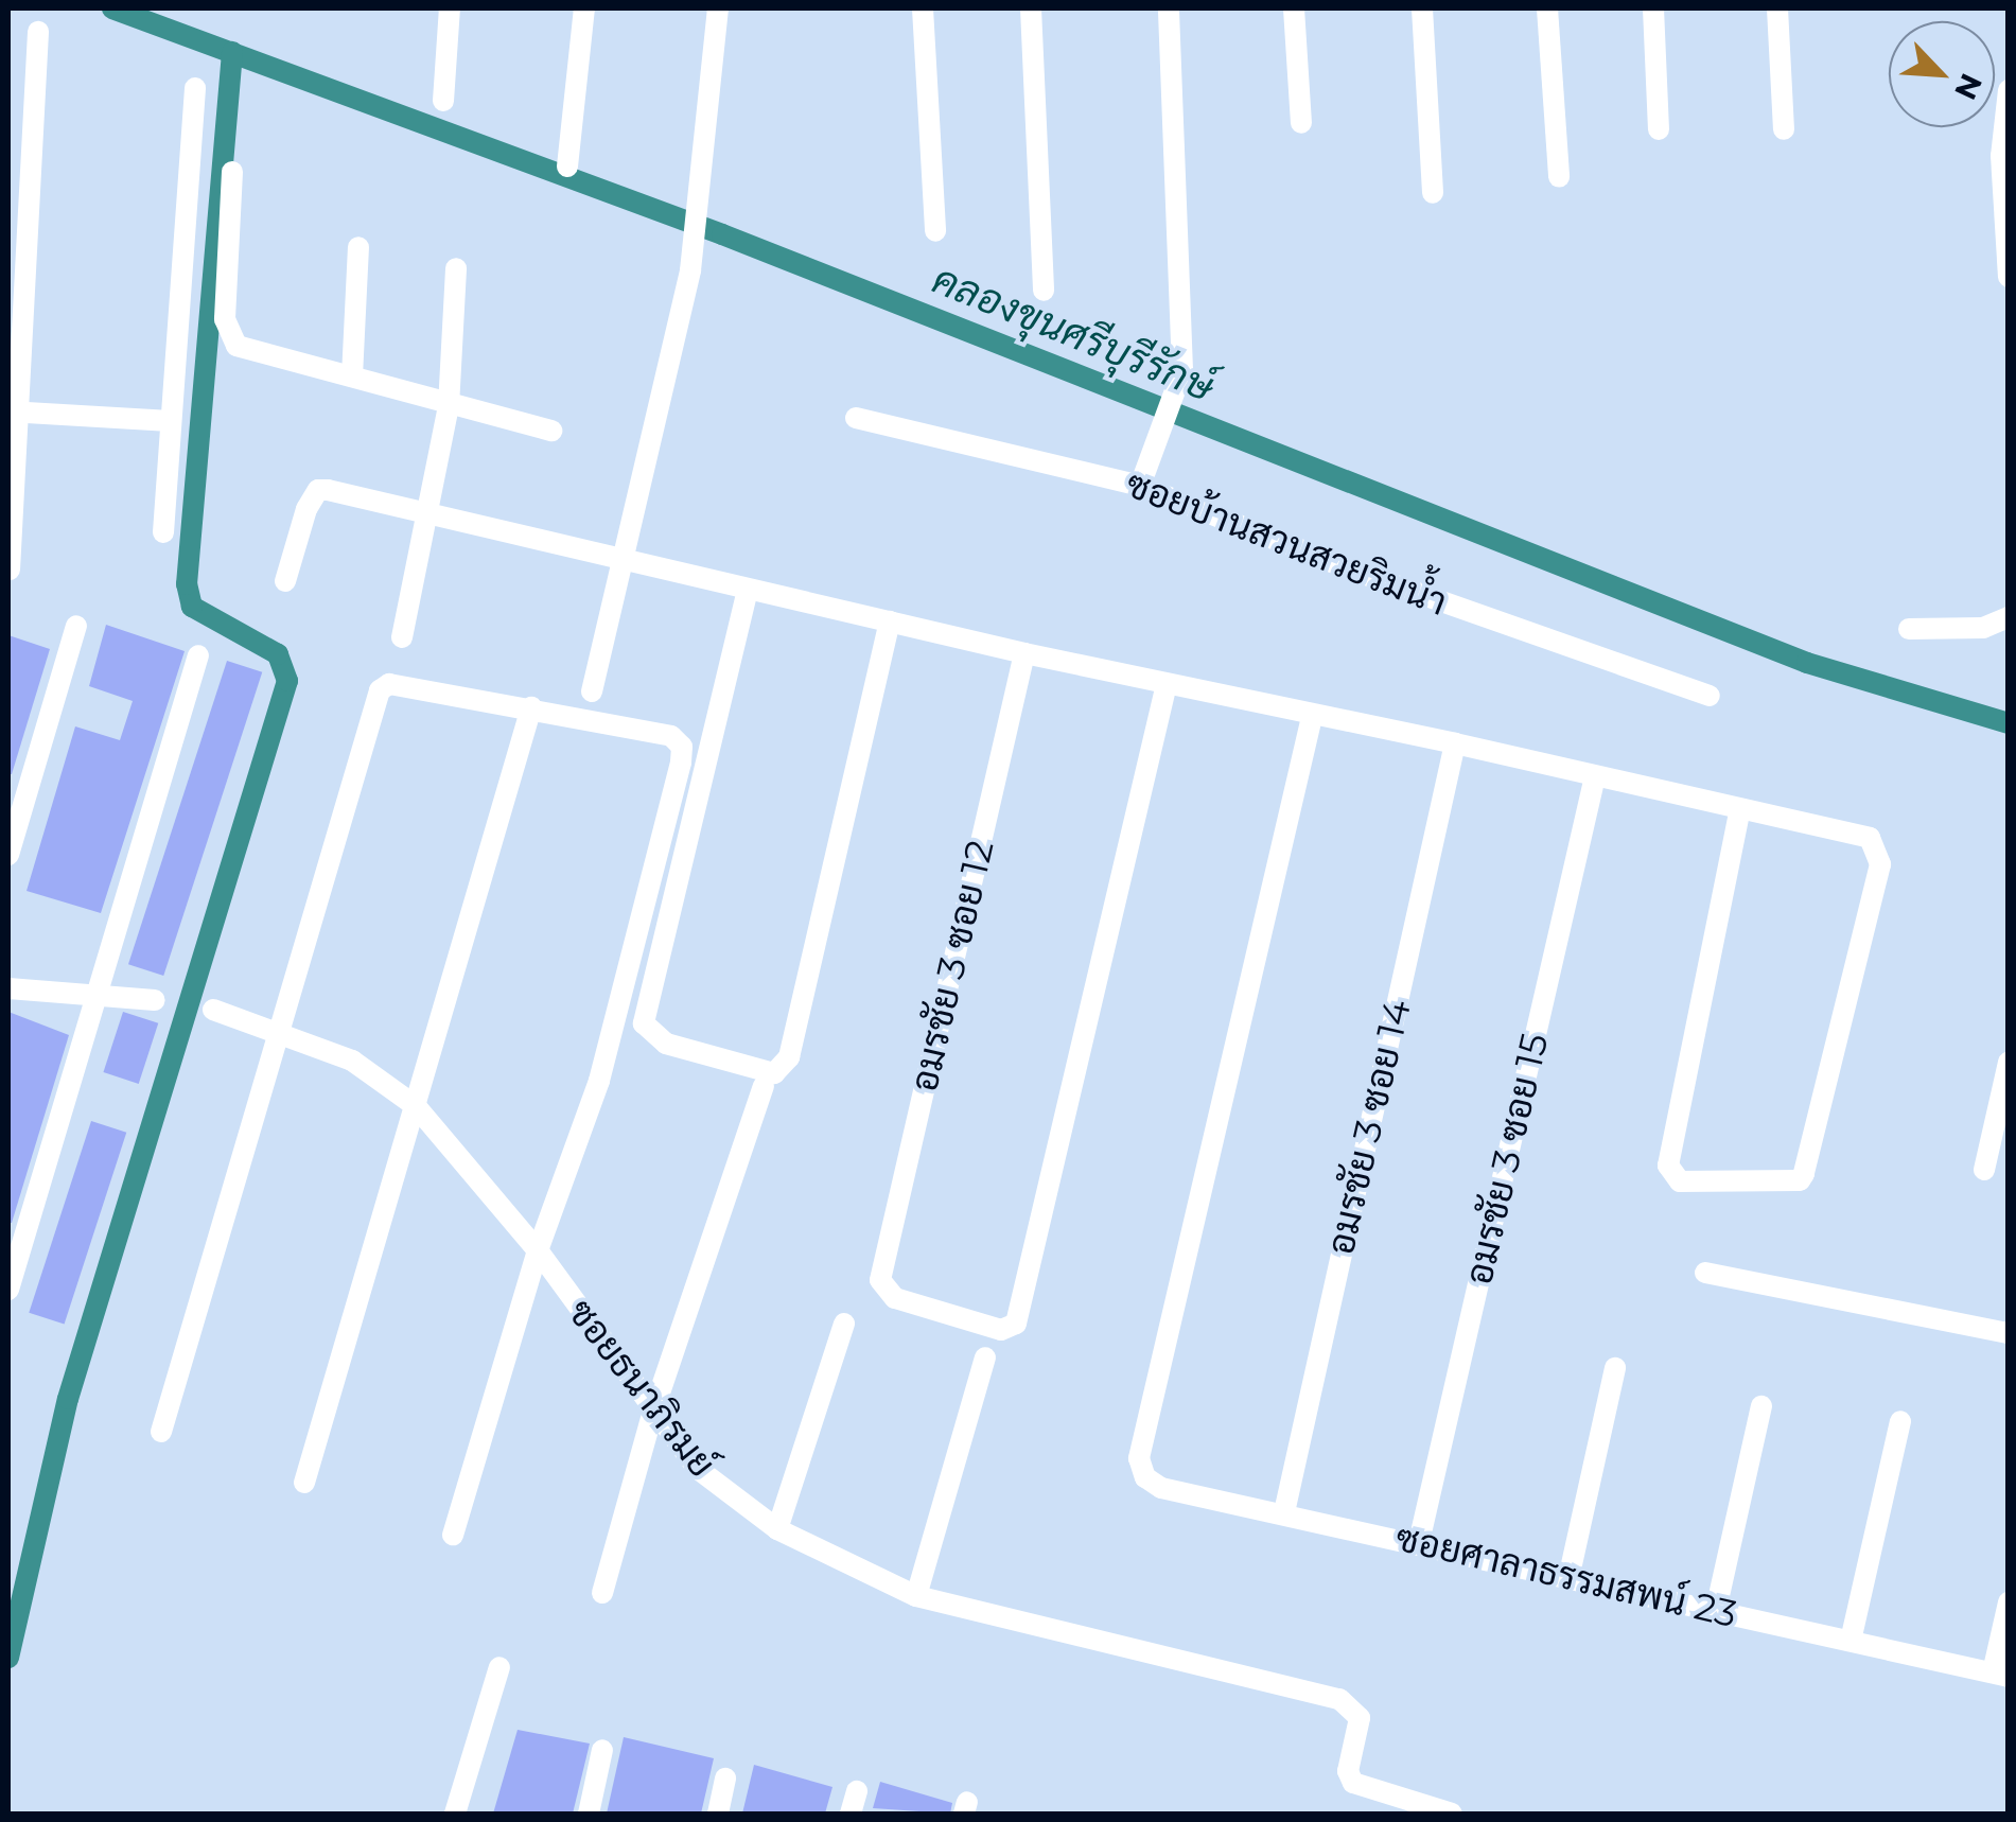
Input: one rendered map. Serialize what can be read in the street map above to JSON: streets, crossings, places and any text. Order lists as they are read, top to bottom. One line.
{"streets":{"street":["ซอยบ้านสวนสวยริมน้ำ","อมรชัย 3 ซอย 12","อมรชัย 3 ซอย 14","อมรชัย 3 ซอย 15","ซอยธนาภิรมย์","ซอยศาลาธรรมสพน์ 23"]},"crossings":[["อมรชัย 3 ซอย 14","ซอยศาลาธรรมสพน์ 23"],["อมรชัย 3 ซอย 15","ซอยศาลาธรรมสพน์ 23"]],"water":["คลองขุนศรีบุรีรักษ์"],"north":"bottom right"}
